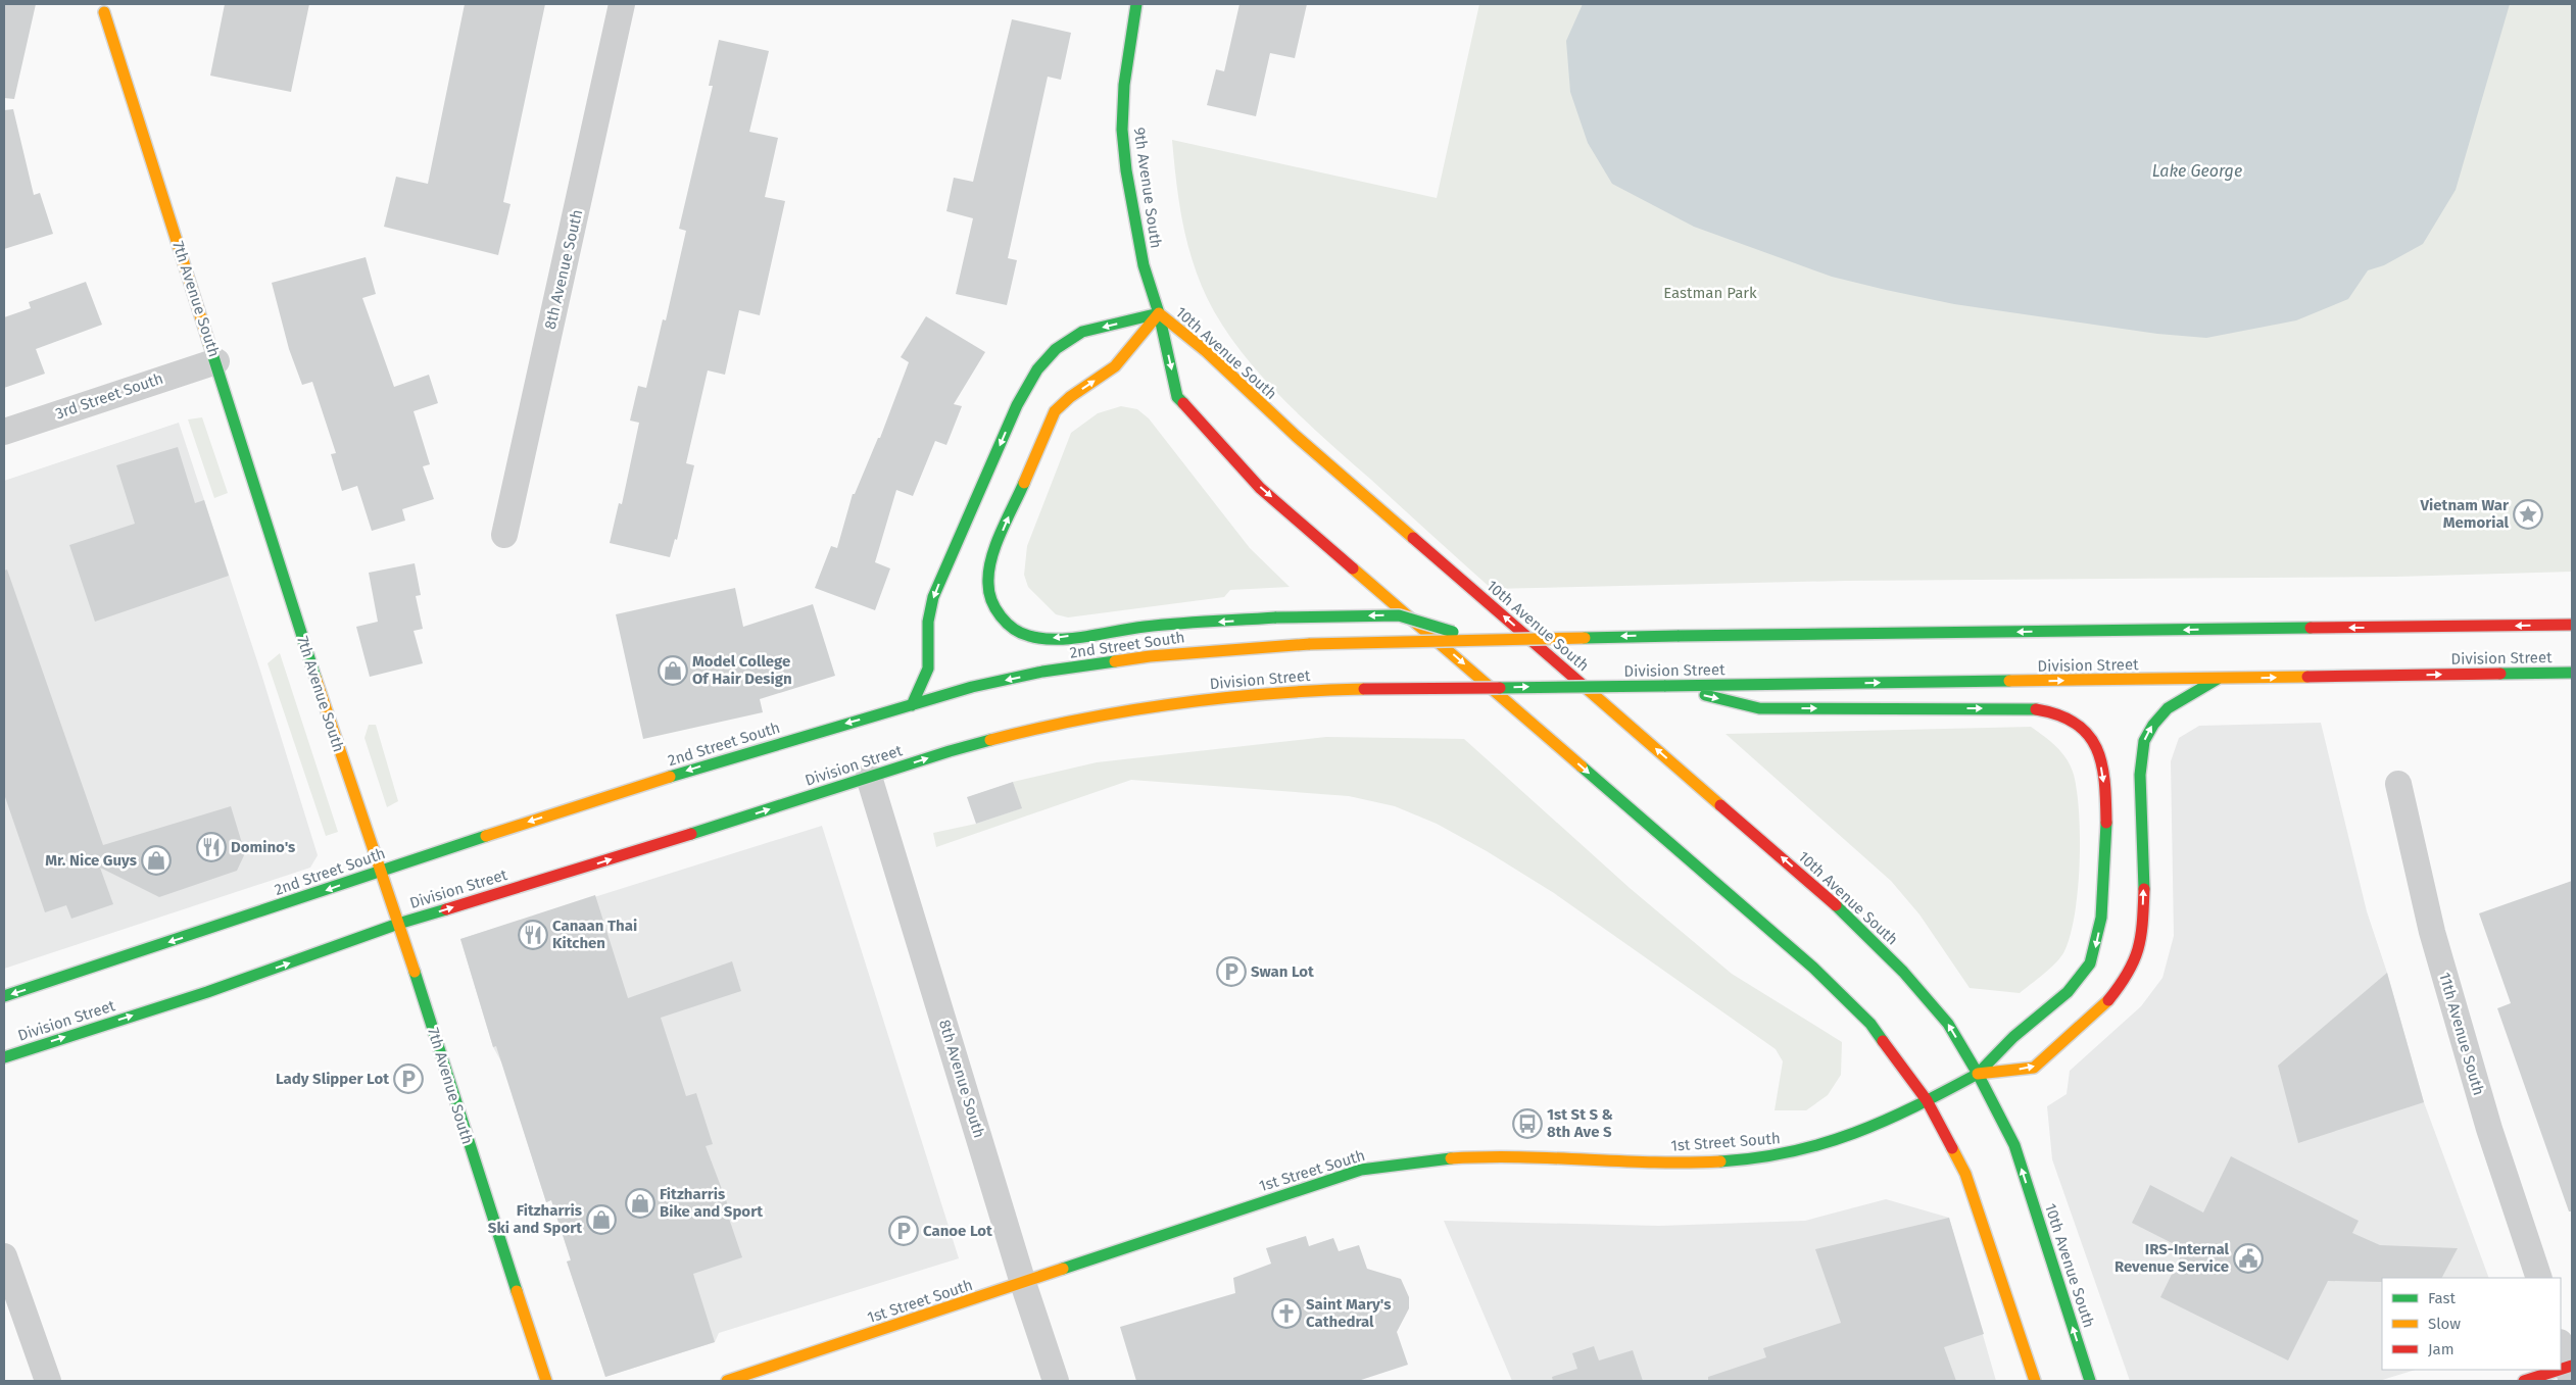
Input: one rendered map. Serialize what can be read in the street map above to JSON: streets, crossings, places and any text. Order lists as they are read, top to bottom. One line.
{"streets":{"main road":["9th Avenue South","7th Avenue South","10th Avenue South","2nd Street South","Division Street","1st Street South"],"street":["8th Avenue South","3rd Street South","11th Avenue South"]},"crossings":[["9th Avenue South","10th Avenue South"],["8th Avenue South","Division Street"],["8th Avenue South","1st Street South"],["7th Avenue South","3rd Street South"],["7th Avenue South","2nd Street South"],["7th Avenue South","Division Street"],["10th Avenue South","1st Street South"]],"one_way":["2nd Street South"],"water":["Lake George"],"parks":["Eastman Park"],"places":{"place":["Vietnam War Memorial"],"shop":["Model College Of Hair Design","Mr. Nice Guys","Fitzharris Bike and Sport","Fitzharris Ski and Sport"],"restaurant":["Domino's","Canaan Thai Kitchen"],"parking":["Swan Lot","Lady Slipper Lot","Canoe Lot"],"bus stop":["1st St S & 8th Ave S"],"public building":["IRS-Internal Revenue Service"],"church":["Saint Mary's Cathedral"]},"legend":["Fast","Slow","Jam"]}
